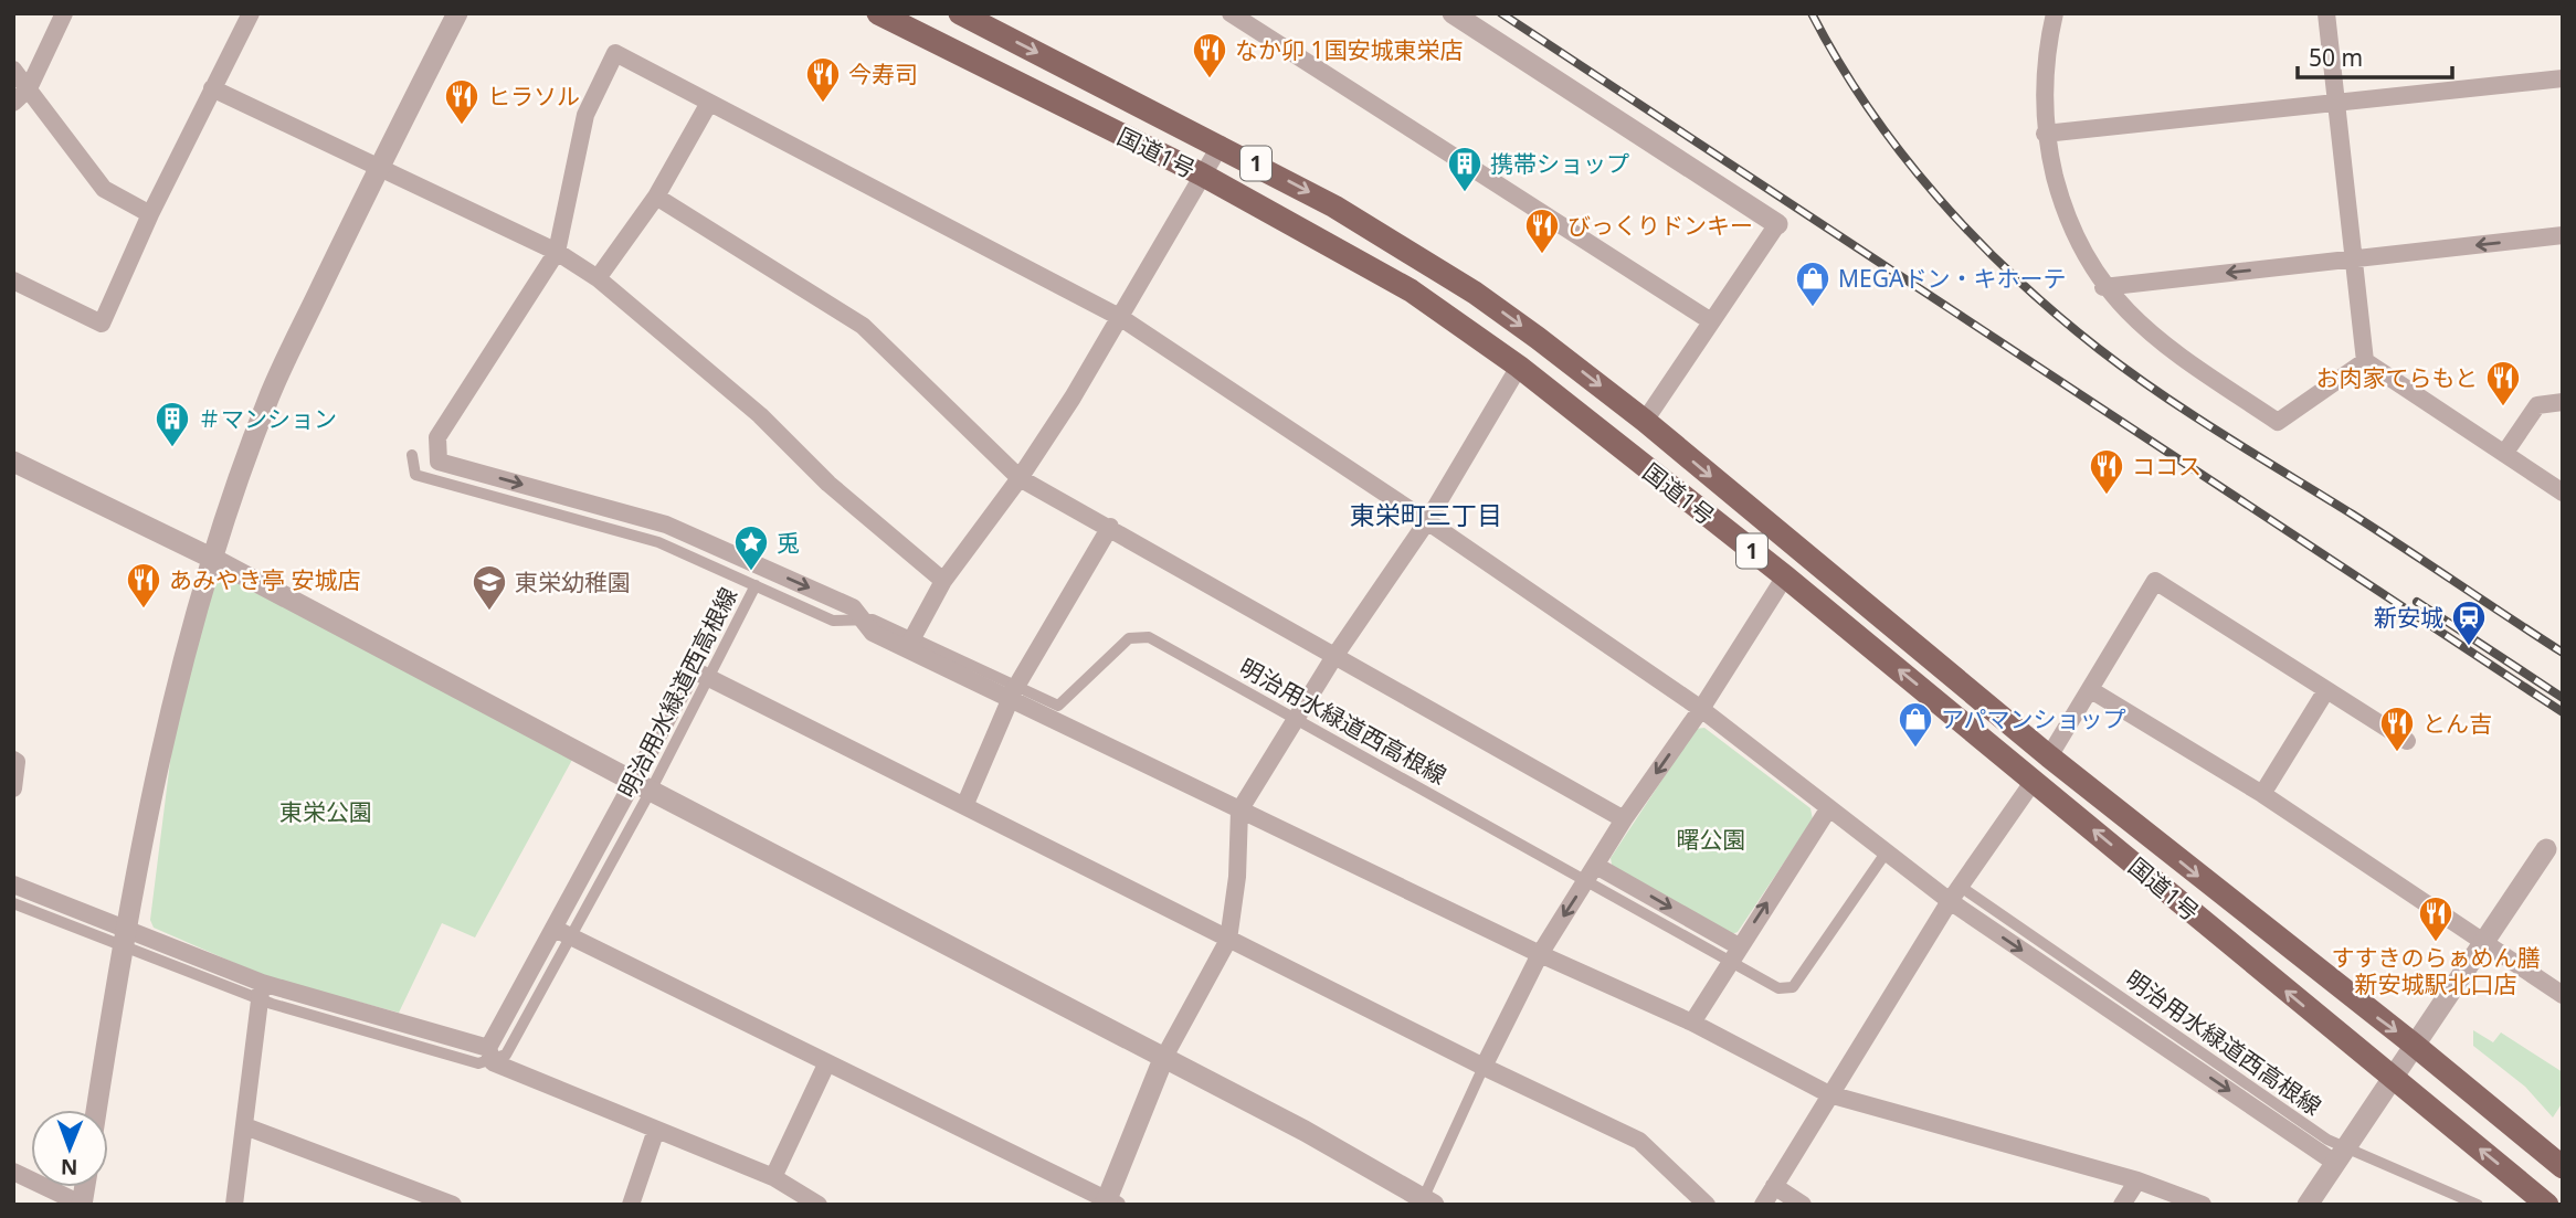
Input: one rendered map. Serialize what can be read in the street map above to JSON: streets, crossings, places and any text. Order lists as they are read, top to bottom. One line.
{"streets":{"highway":["国道1号","1"],"street":["明治用水緑道西高根線"]},"districts":["東栄町三丁目"],"parks":["東栄公園","曙公園"],"places":{"restaurant":["なか卯 1国安城東栄店","今寿司","ヒラソル","びっくりドンキー","お肉家てらもと","ココス","あみやき亭 安城店","とん吉","すすきのらぁめん膳 新安城駅北口店"],"building":["携帯ショップ","＃マンション"],"shop":["MEGAドン・キホーテ","アパマンショップ"],"place":["兎"],"school or university":["東栄幼稚園"],"station":["新安城"]},"scale_bar":"50 m","north":"bottom"}
